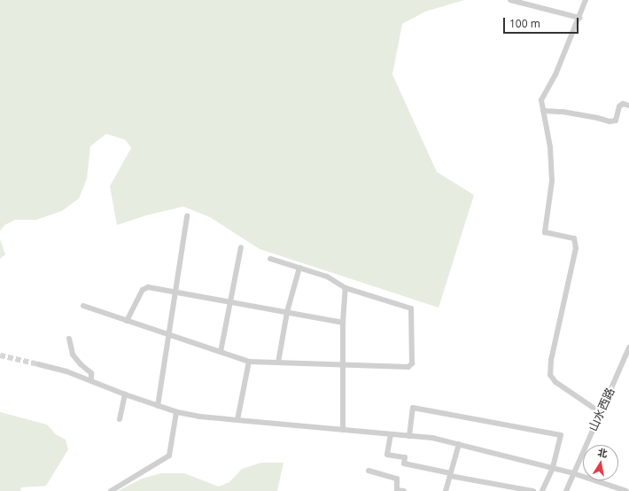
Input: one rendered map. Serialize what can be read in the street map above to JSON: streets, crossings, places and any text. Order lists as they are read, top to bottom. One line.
{"streets":{"street":["山水西路"]},"scale_bar":"100 m","north":"top"}
